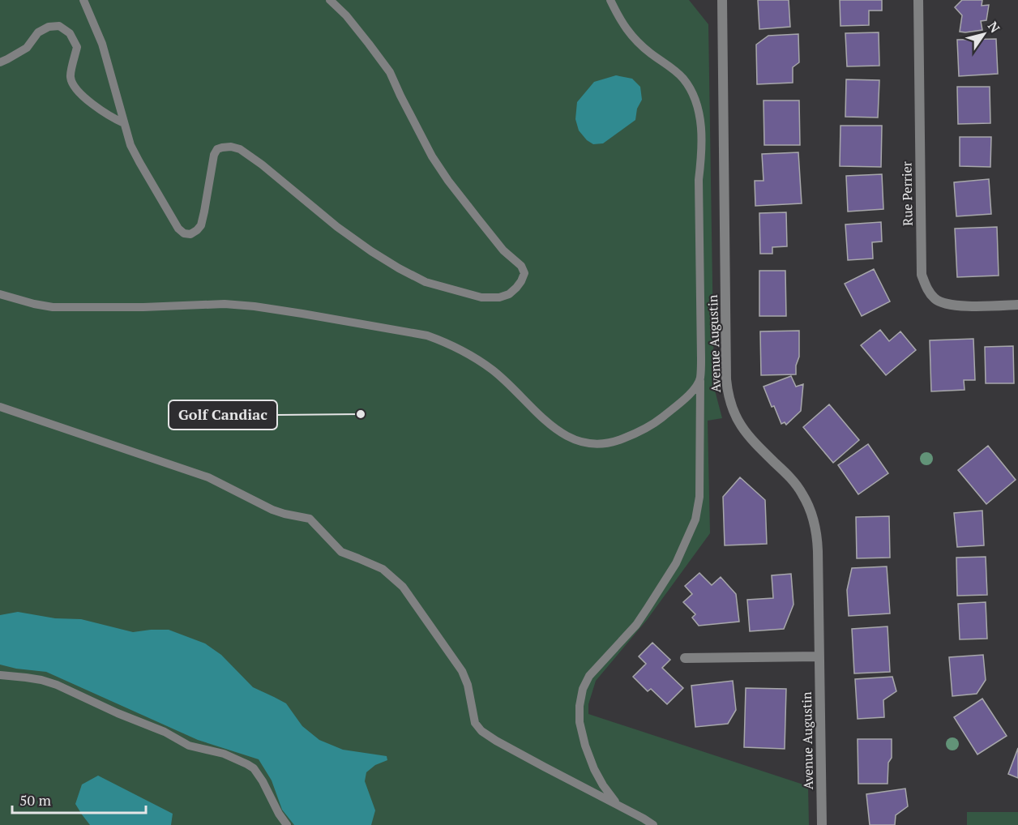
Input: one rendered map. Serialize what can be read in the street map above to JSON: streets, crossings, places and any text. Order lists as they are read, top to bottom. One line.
{"streets":{"street":["Rue Perrier","Avenue Augustin"]},"places":["Golf Candiac"],"scale_bar":"50 m","north":"top right"}
